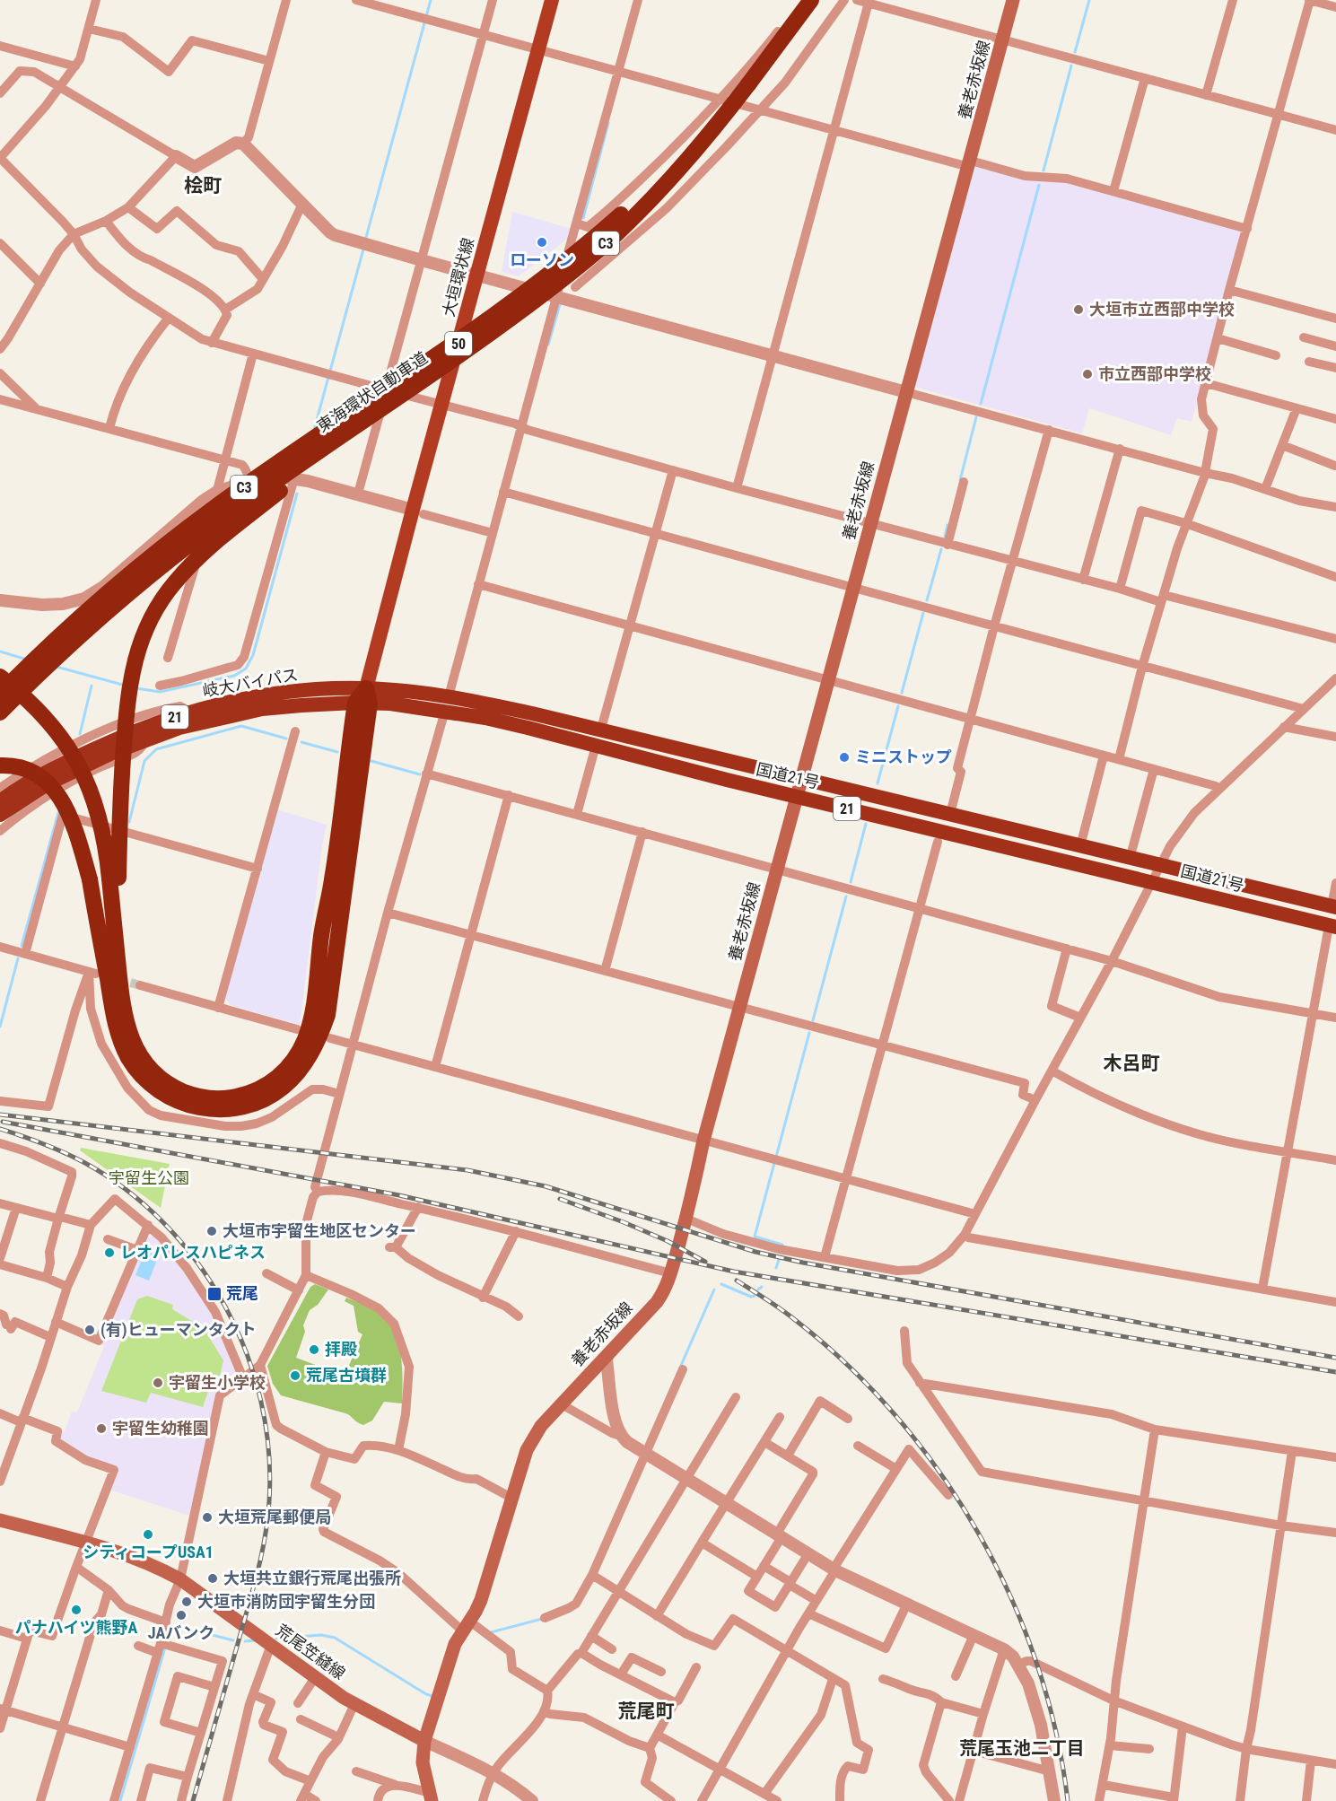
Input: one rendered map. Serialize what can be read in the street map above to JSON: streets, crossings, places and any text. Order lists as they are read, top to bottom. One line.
{"streets":{"highway":["C3","東海環状自動車道","岐大バイパス","21","国道21号"],"main road":["養老赤坂線","大垣環状線","50","荒尾笠縫線"]},"crossings":[["養老赤坂線","国道21号"],["養老赤坂線","荒尾笠縫線"],["大垣環状線","岐大バイパス"],["大垣環状線","国道21号"],["岐大バイパス","国道21号"]],"districts":["桧町","木呂町","荒尾町","荒尾玉池二丁目"],"parks":["宇留生公園"],"places":{"other":["ローソン","大垣市立西部中学校","市立西部中学校","ミニストップ","大垣市宇留生地区センター","レオパレスハピネス","(有)ヒューマンタクト","拝殿","荒尾古墳群","宇留生小学校","宇留生幼稚園","大垣荒尾郵便局","シティコープUSA1","大垣共立銀行荒尾出張所","大垣市消防団宇留生分団","パナハイツ熊野A","JAバンク"],"transit":["荒尾"]}}
